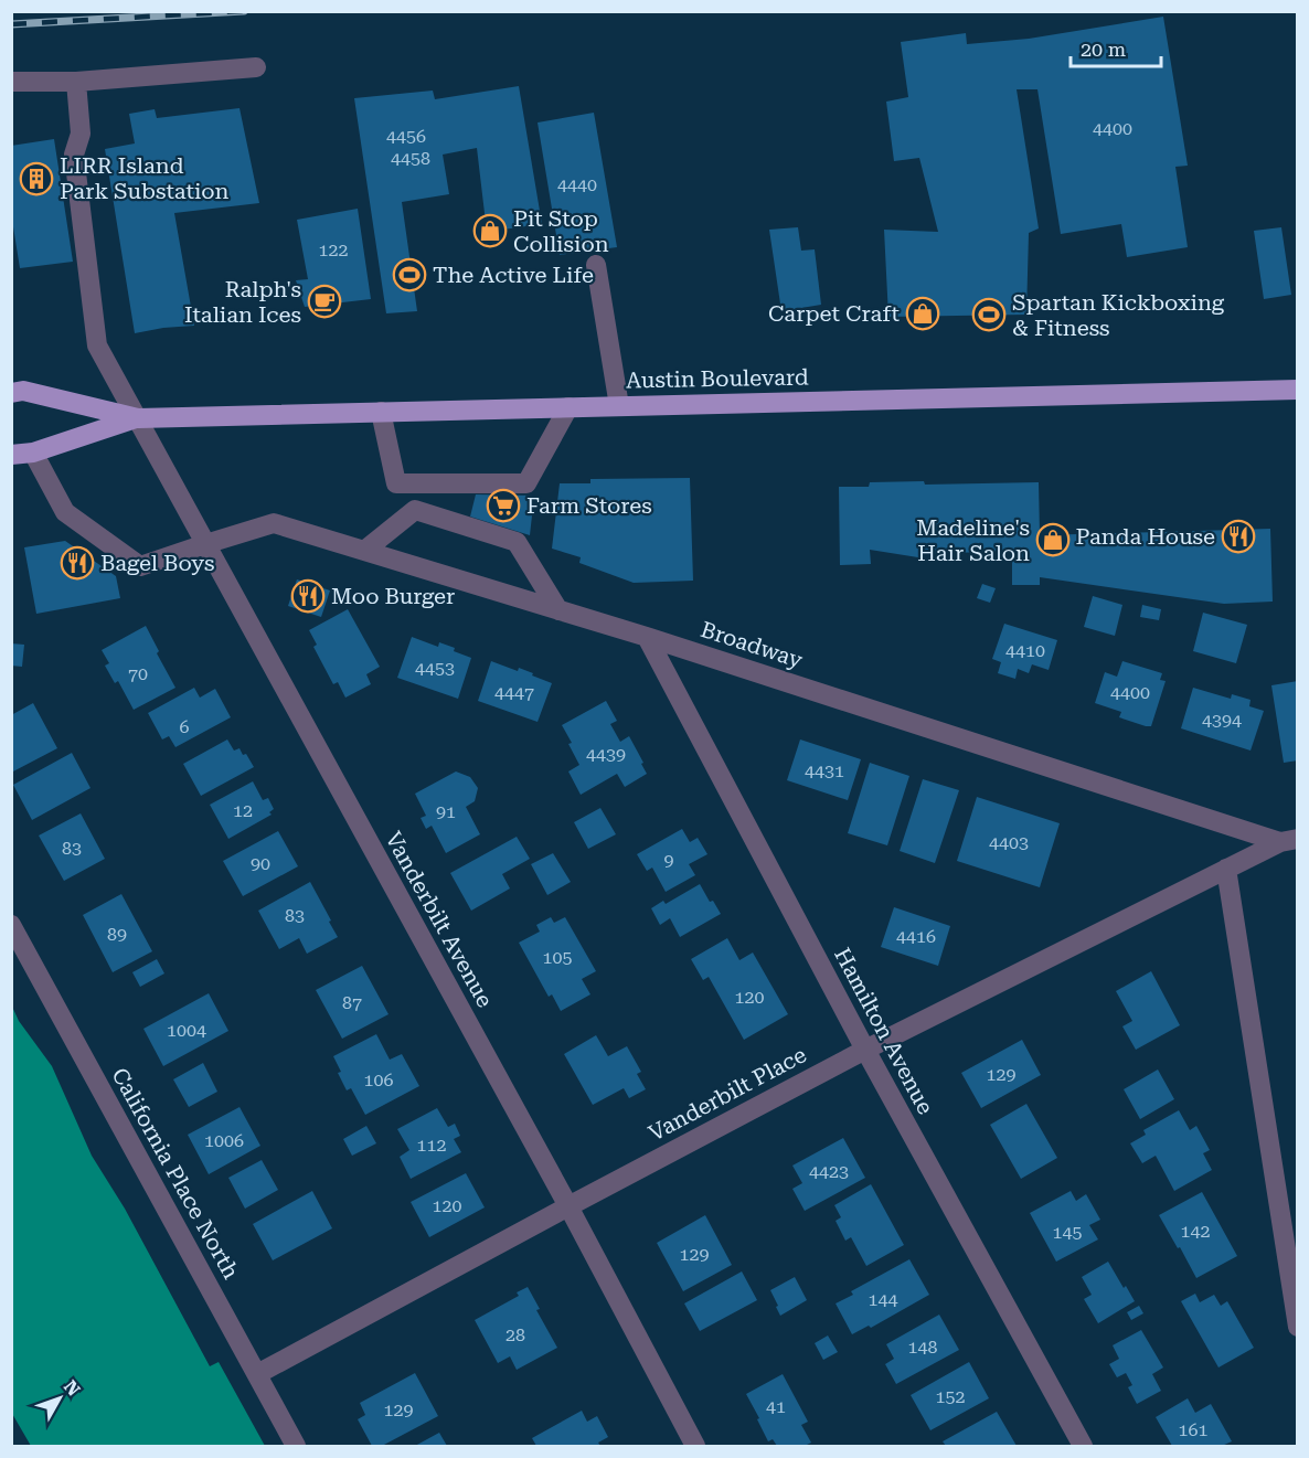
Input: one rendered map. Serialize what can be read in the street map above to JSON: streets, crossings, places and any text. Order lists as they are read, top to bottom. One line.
{"streets":{"main road":["Austin Boulevard"],"street":["Broadway","Vanderbilt Avenue","Hamilton Avenue","Vanderbilt Place","California Place North"]},"crossings":[["Austin Boulevard","Broadway"],["Austin Boulevard","Vanderbilt Avenue"],["Broadway","Vanderbilt Avenue"],["Broadway","Hamilton Avenue"],["Broadway","Vanderbilt Place"],["Vanderbilt Avenue","Vanderbilt Place"],["Hamilton Avenue","Vanderbilt Place"],["Vanderbilt Place","California Place North"]],"places":{"building":["LIRR Island Park Substation"],"shop":["Pit Stop Collision","Carpet Craft","Madeline's Hair Salon"],"sports":["The Active Life","Spartan Kickboxing & Fitness"],"cafe":["Ralph's Italian Ices"],"supermarket":["Farm Stores"],"restaurant":["Panda House","Bagel Boys","Moo Burger"]},"house_numbers":["4400","4456","4458","4440","122","4410","4453","70","4447","4400","4394","6","4439","4431","12","91","4403","83","9","90","83","89","4416","105","120","87","1004","129","106","1006","112","4423","120","142","145","129","144","28","148","152","41","129","161"],"scale_bar":"20 m","north":"top right"}
